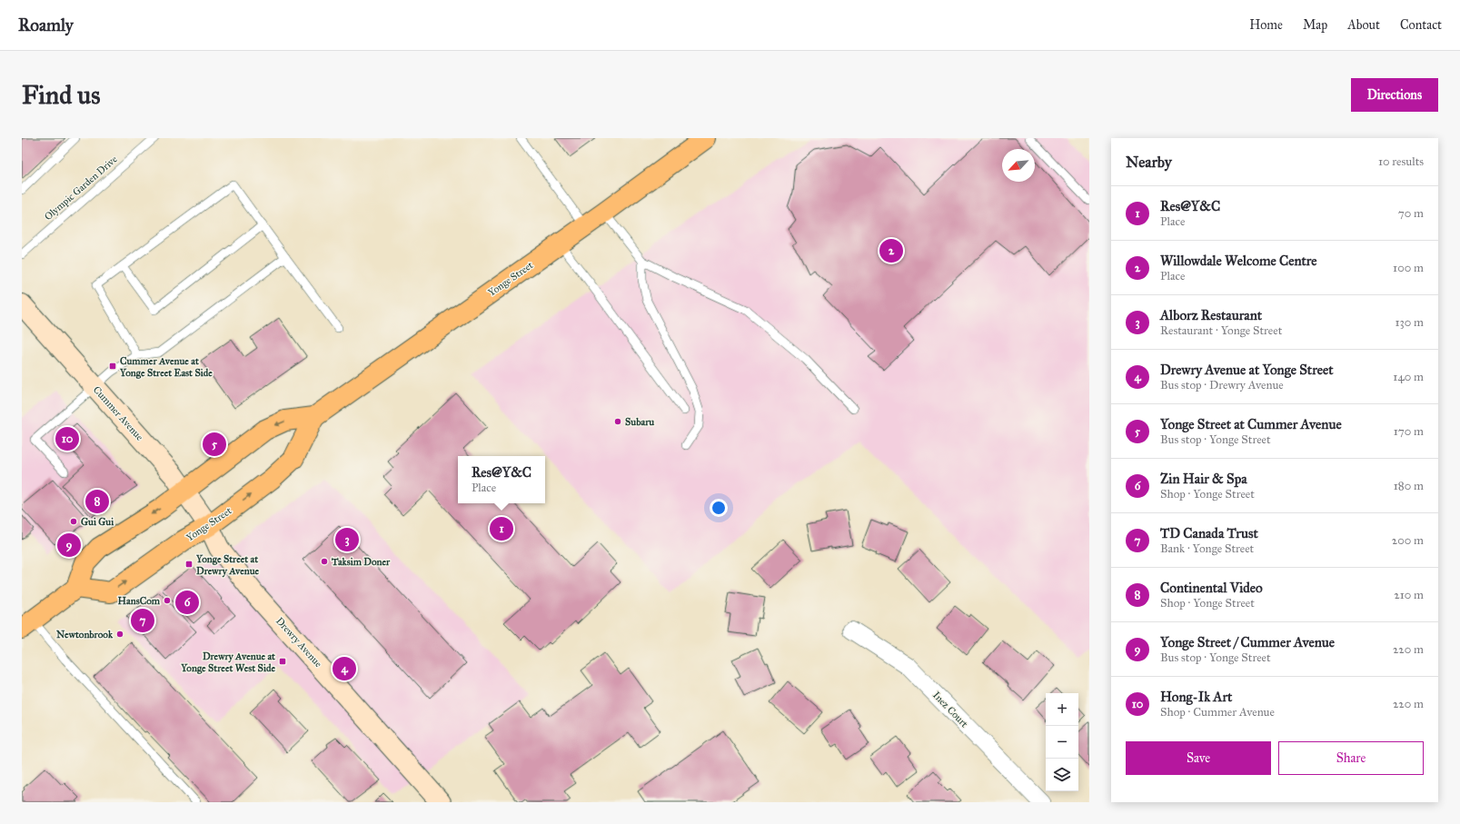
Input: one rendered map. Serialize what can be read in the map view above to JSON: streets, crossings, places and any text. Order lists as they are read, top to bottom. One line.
{"streets":{"main road":["Yonge Street"],"street":["Cummer Avenue","Drewry Avenue","Inez Court"],"lane":["Olympic Garden Drive"]},"crossings":[["Yonge Street","Cummer Avenue"],["Yonge Street","Drewry Avenue"],["Cummer Avenue","Drewry Avenue"]],"places":{"transit":["Cummer Avenue at Yonge Street East Side","Yonge Street at Drewry Avenue","Drewry Avenue at Yonge Street West Side"],"other":["Subaru","Gui Gui","Taksim Doner","HansCom","Newtonbrook"]},"north":"bottom left","page":{"header":"Roamly","nav":["Home","Map","About","Contact"],"buttons":["Directions",["Save","Share"]],"title":"Find us","heading":["Nearby","10 results"],"list":[{"mark":"1","name":"Res@Y&C","note":"Place","value":"70 m"},{"mark":"2","name":"Willowdale Welcome Centre","note":"Place","value":"100 m"},{"mark":"3","name":"Alborz Restaurant","note":"Restaurant · Yonge Street","value":"130 m"},{"mark":"4","name":"Drewry Avenue at Yonge Street","note":"Bus stop · Drewry Avenue","value":"140 m"},{"mark":"5","name":"Yonge Street at Cummer Avenue","note":"Bus stop · Yonge Street","value":"170 m"},{"mark":"6","name":"Zin Hair & Spa","note":"Shop · Yonge Street","value":"180 m"},{"mark":"7","name":"TD Canada Trust","note":"Bank · Yonge Street","value":"200 m"},{"mark":"8","name":"Continental Video","note":"Shop · Yonge Street","value":"210 m"},{"mark":"9","name":"Yonge Street / Cummer Avenue","note":"Bus stop · Yonge Street","value":"220 m"},{"mark":"10","name":"Hong-Ik Art","note":"Shop · Cummer Avenue","value":"220 m"}],"pins":["2","10","5","8","1","3","9","6","7","4"],"popup":["Res@Y&C","Place"],"map_buttons":["+","−"]}}
